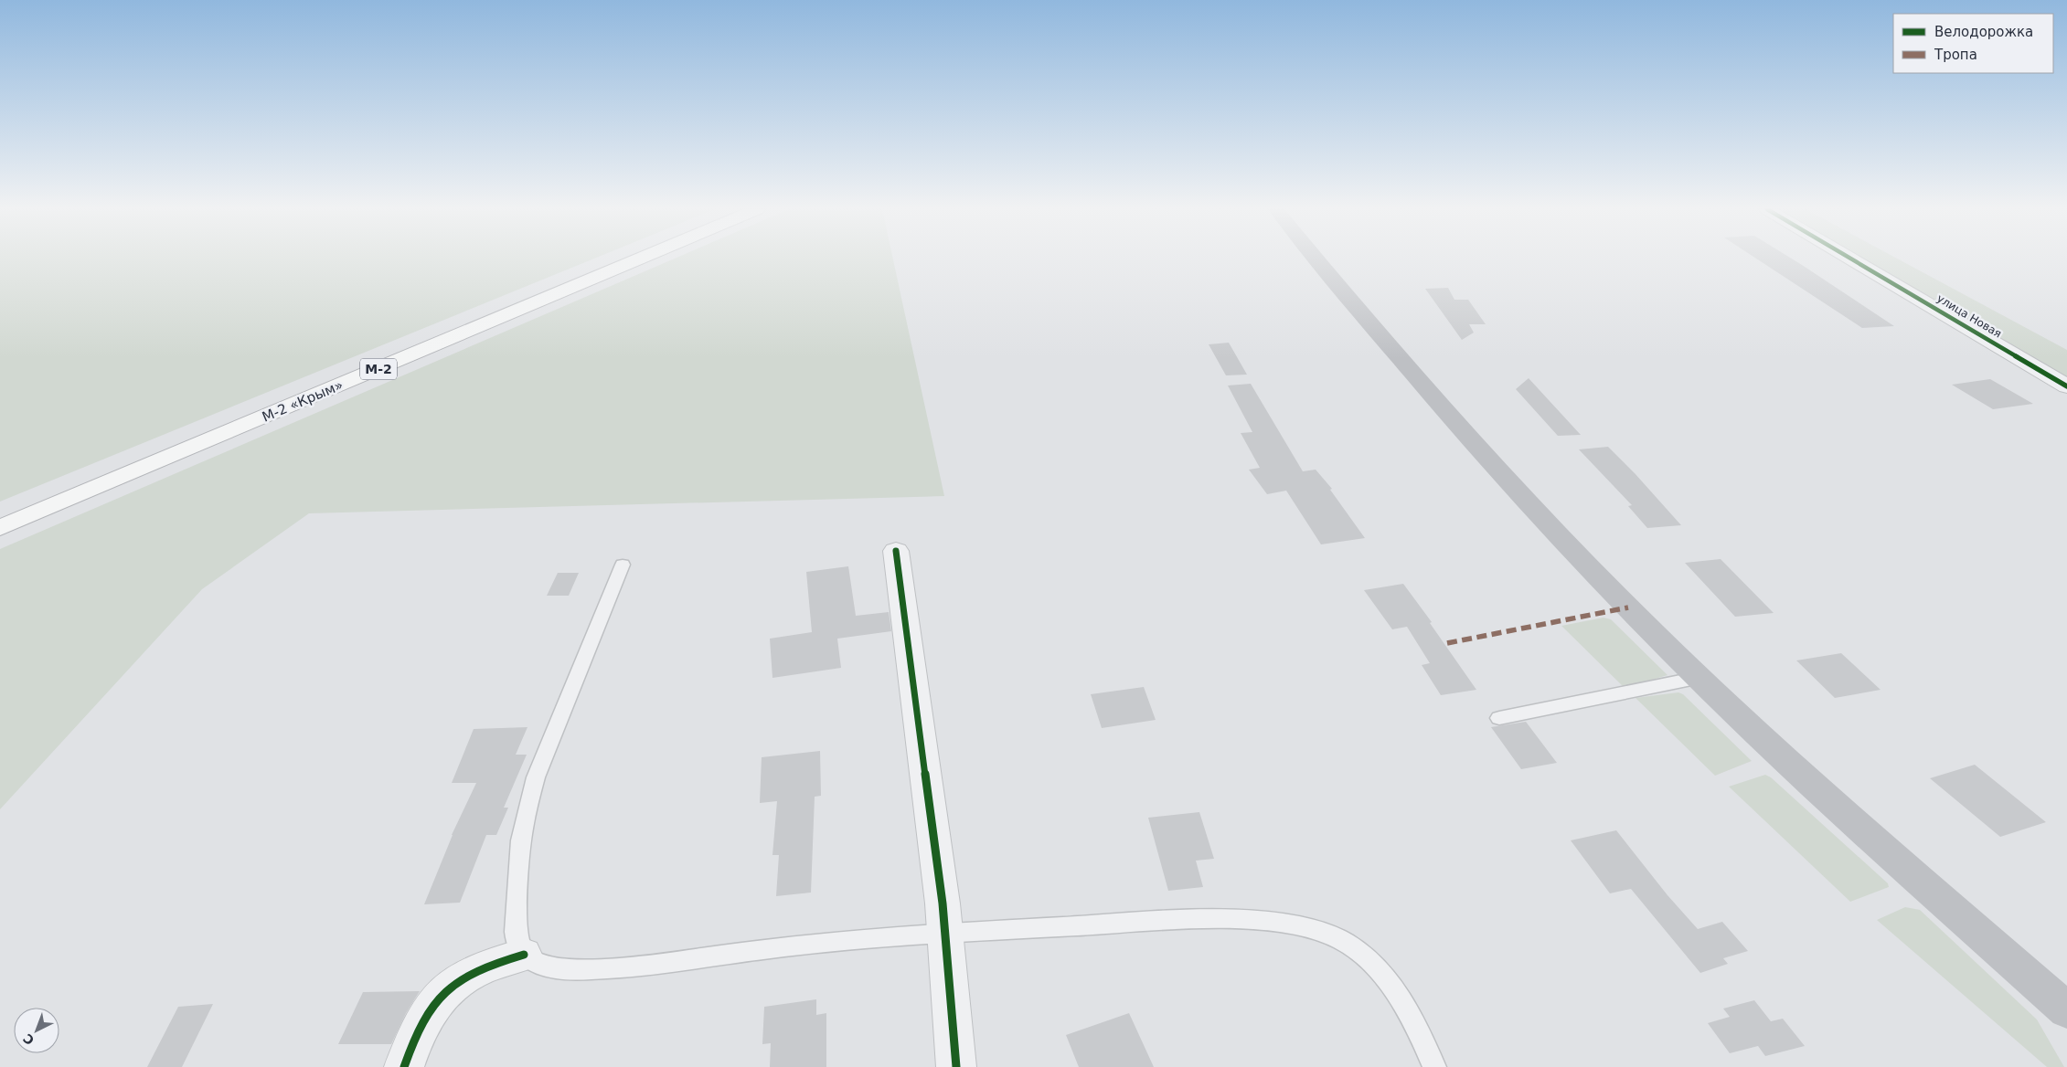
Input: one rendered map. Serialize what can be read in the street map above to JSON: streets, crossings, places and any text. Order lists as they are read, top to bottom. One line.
{"streets":{"highway":["М-2","М-2 «Крым»"],"street":["улица Новая"]},"legend":["Велодорожка","Тропа"],"north":"bottom left"}
